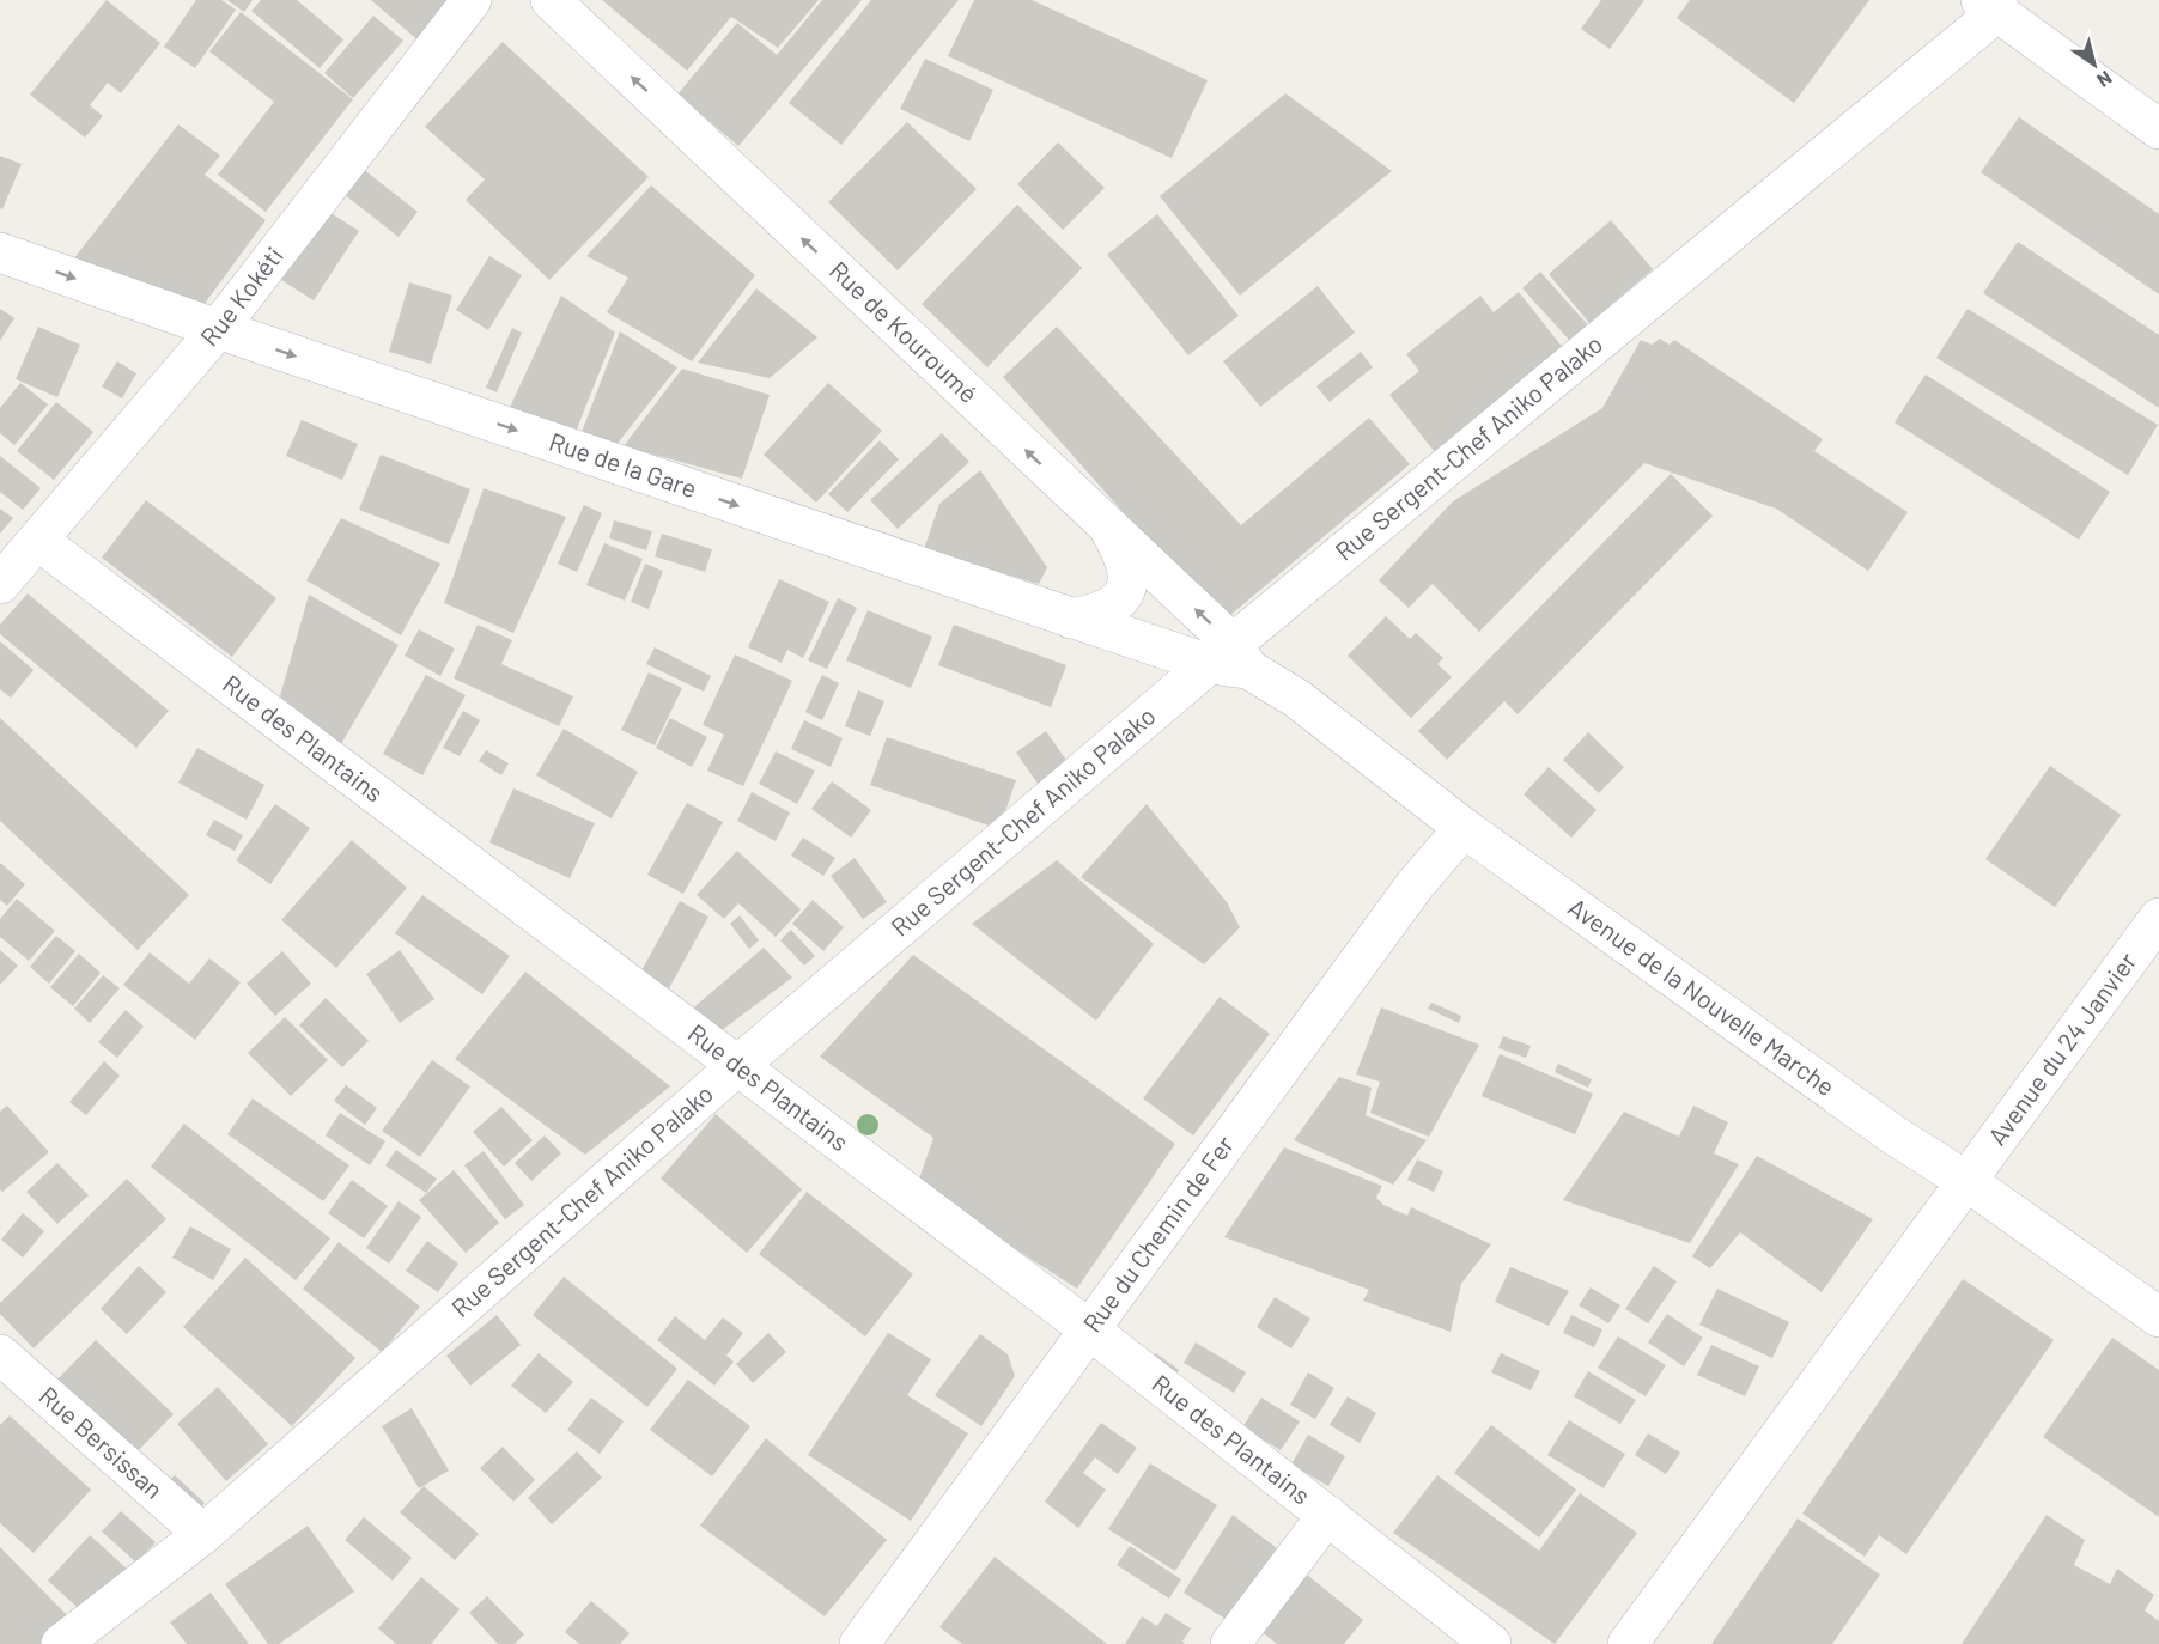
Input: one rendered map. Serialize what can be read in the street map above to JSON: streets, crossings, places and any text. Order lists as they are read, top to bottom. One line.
{"streets":{"street":["Rue Kokéti","Rue de Kouroumé","Rue Sergent-Chef Aniko Palako","Rue de la Gare","Rue des Plantains","Avenue de la Nouvelle Marche","Avenue du 24 Janvier","Rue du Chemin de Fer","Rue Bersissan"]},"crossings":[["Rue Kokéti","Rue de la Gare"],["Rue Kokéti","Rue des Plantains"],["Rue de Kouroumé","Rue Sergent-Chef Aniko Palako"],["Rue de Kouroumé","Rue de la Gare"],["Rue de Kouroumé","Avenue de la Nouvelle Marche"],["Rue Sergent-Chef Aniko Palako","Rue de la Gare"],["Rue Sergent-Chef Aniko Palako","Rue des Plantains"],["Rue Sergent-Chef Aniko Palako","Avenue de la Nouvelle Marche"],["Rue Sergent-Chef Aniko Palako","Rue Bersissan"],["Rue de la Gare","Avenue de la Nouvelle Marche"],["Rue des Plantains","Rue du Chemin de Fer"],["Avenue de la Nouvelle Marche","Avenue du 24 Janvier"],["Avenue de la Nouvelle Marche","Rue du Chemin de Fer"]],"one_way":["Rue de Kouroumé","Rue de la Gare"],"north":"bottom right"}
